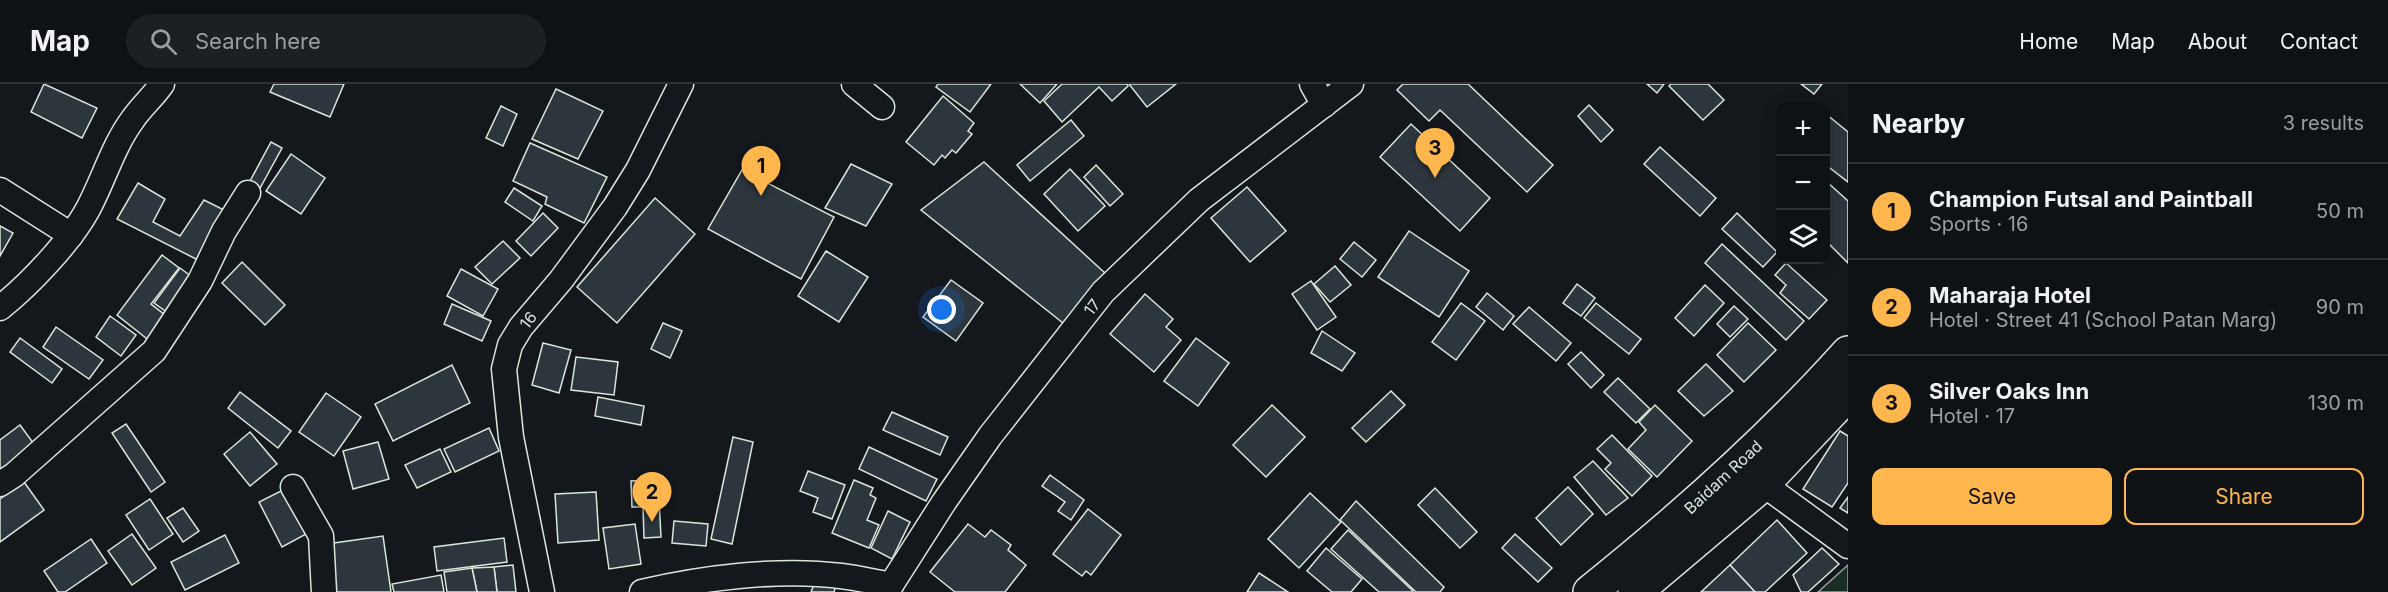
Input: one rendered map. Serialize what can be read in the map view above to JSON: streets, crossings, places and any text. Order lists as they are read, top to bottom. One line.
{"streets":{"main road":["Baidam Road"],"street":["17","16"]},"page":{"header":"Map","search":"Search here","nav":["Home","Map","About","Contact"],"heading":["Nearby","3 results"],"map_buttons":["+","−"],"pins":["3","1","2"],"list":[{"mark":"1","name":"Champion Futsal and Paintball","note":"Sports · 16","value":"50 m"},{"mark":"2","name":"Maharaja Hotel","note":"Hotel · Street 41 (School Patan Marg)","value":"90 m"},{"mark":"3","name":"Silver Oaks Inn","note":"Hotel · 17","value":"130 m"}],"buttons":["Save","Share"]}}
